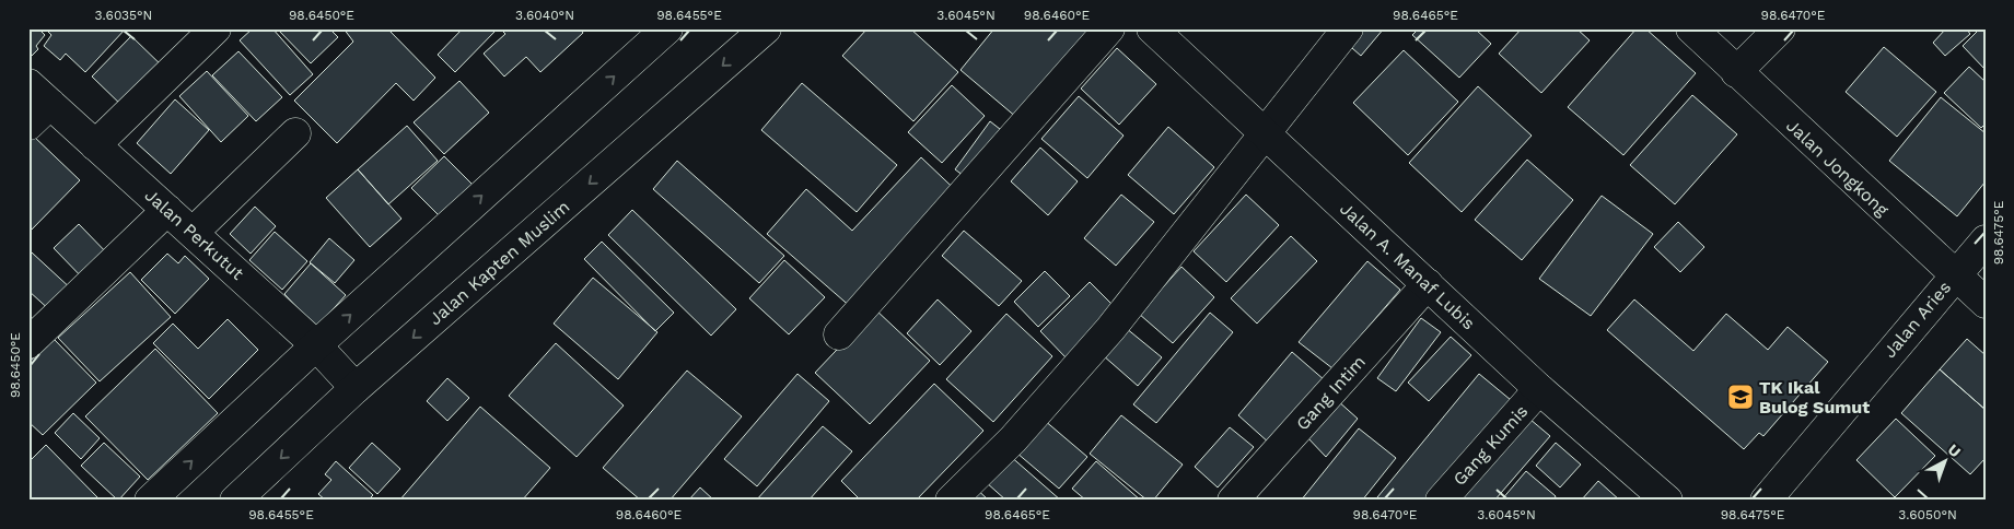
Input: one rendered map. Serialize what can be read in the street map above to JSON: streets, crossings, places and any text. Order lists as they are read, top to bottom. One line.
{"streets":{"street":["Jalan Jongkong","Jalan Perkutut","Jalan Kapten Muslim","Jalan A. Manaf Lubis","Jalan Aries","Gang Intim","Gang Kumis"]},"crossings":[["Jalan Jongkong","Jalan Aries"],["Jalan Perkutut","Jalan Kapten Muslim"],["Jalan A. Manaf Lubis","Gang Intim"],["Jalan A. Manaf Lubis","Gang Kumis"]],"places":{"school or university":["TK Ikal Bulog Sumut"]},"north":"top right","coordinates":["3.6035°N","98.6450°E","3.6040°N","98.6455°E","3.6045°N","98.6460°E","98.6465°E","98.6470°E","98.6475°E","3.6050°N"]}
